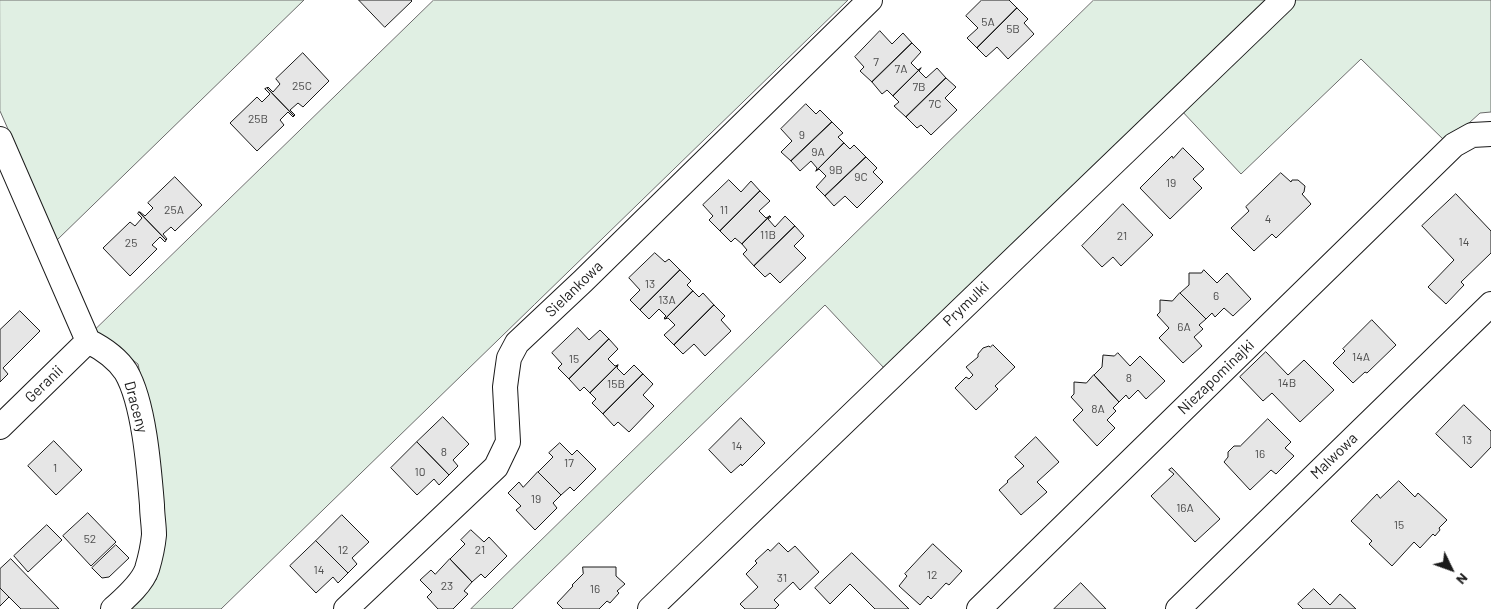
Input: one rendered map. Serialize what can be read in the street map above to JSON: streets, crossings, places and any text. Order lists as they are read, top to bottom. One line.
{"streets":{"street":["Sielankowa","Prymulki","Niezapominajki","Geranii","Draceny","Malwowa"]},"crossings":[["Geranii","Draceny"]],"house_numbers":["5A","5B","7","7A","25C","7B","7C","25B","9","9A","9B","9C","19","25A","11","4","11B","21","14","25","13","6","13A","6A","14A","15","8","14B","15B","8A","13","14","8","16","17","1","10","19","16A","15","52","12","21","14","12","31","23","16"],"north":"bottom right"}
